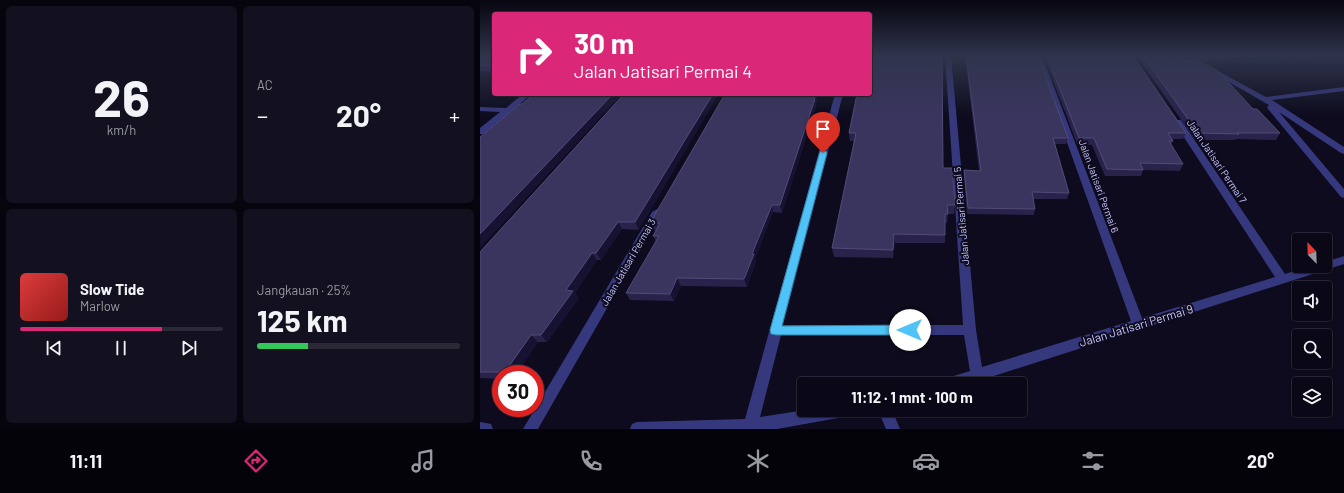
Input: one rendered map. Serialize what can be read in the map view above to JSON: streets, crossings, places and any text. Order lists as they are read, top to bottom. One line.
{"streets":{"street":["Jalan Jatisari Permai 7","Jalan Jatisari Permai 6","Jalan Jatisari Permai 5","Jalan Jatisari Permai 3","Jalan Jatisari Permai 9"]},"crossings":[["Jalan Jatisari Permai 7","Jalan Jatisari Permai 9"],["Jalan Jatisari Permai 6","Jalan Jatisari Permai 9"],["Jalan Jatisari Permai 5","Jalan Jatisari Permai 9"]],"north":"top left","page":{"tile":[["26","km/h"],"AC",["Jangkauan · 25%","125 km"]],"turn":["30 m","Jalan Jatisari Permai 4"],"heat":["−","20°","+"],"song":["Slow Tide","Marlow"],"limit":"30","trip":"11:12 · 1 mnt · 100 m","tabs":["11:11","20°"]}}
